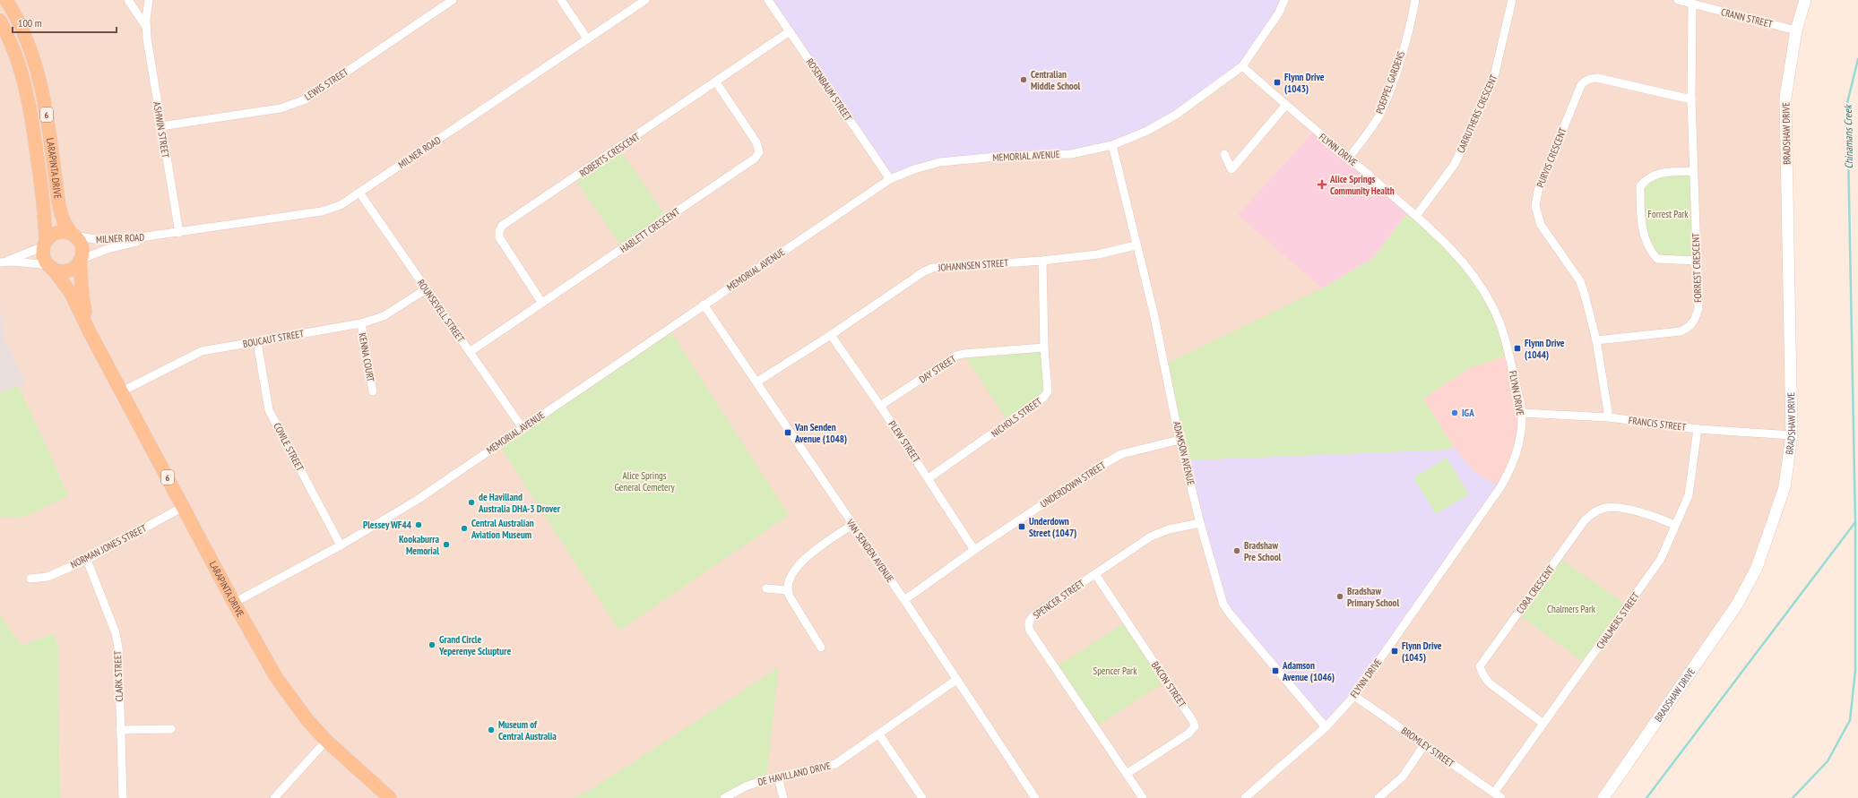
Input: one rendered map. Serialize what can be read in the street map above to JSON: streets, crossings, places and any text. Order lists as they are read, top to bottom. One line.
{"streets":{"main road":["6","LARAPINTA DRIVE"],"street":["CRANN STREET","POEPPEL GARDENS","LEWIS STREET","ROSENBAUM STREET","CARRUTHERS CRESCENT","ASHWIN STREET","BRADSHAW DRIVE","FLYNN DRIVE","MILNER ROAD","ROBERTS CRESCENT","MEMORIAL AVENUE","PURVIS CRESCENT","HABLETT CRESCENT","JOHANNSEN STREET","FORREST CRESCENT","ROUNSEVELL STREET","BOUCAUT STREET","KENNA COURT","DAY STREET","NICHOLS STREET","FRANCIS STREET","PLEW STREET","COWLE STREET","ADAMSON AVENUE","UNDERDOWN STREET","NORMAN JONES STREET","VAN SENDEN AVENUE","CORA CRESCENT","SPENCER STREET","CHALMERS STREET","CLARK STREET","BACON STREET","BROMLEY STREET","DE HAVILLAND DRIVE"]},"crossings":[["CRANN STREET","BRADSHAW DRIVE"],["CRANN STREET","FORREST CRESCENT"],["POEPPEL GARDENS","FLYNN DRIVE"],["LEWIS STREET","ASHWIN STREET"],["ROSENBAUM STREET","ROBERTS CRESCENT"],["ROSENBAUM STREET","MEMORIAL AVENUE"],["CARRUTHERS CRESCENT","FLYNN DRIVE"],["6","MILNER ROAD"],["6","LARAPINTA DRIVE"],["ASHWIN STREET","MILNER ROAD"],["BRADSHAW DRIVE","FRANCIS STREET"],["FLYNN DRIVE","MEMORIAL AVENUE"],["FLYNN DRIVE","FRANCIS STREET"],["FLYNN DRIVE","ADAMSON AVENUE"],["FLYNN DRIVE","BROMLEY STREET"],["MILNER ROAD","LARAPINTA DRIVE"],["MILNER ROAD","ROUNSEVELL STREET"],["ROBERTS CRESCENT","HABLETT CRESCENT"],["MEMORIAL AVENUE","LARAPINTA DRIVE"],["MEMORIAL AVENUE","ROUNSEVELL STREET"],["MEMORIAL AVENUE","COWLE STREET"],["MEMORIAL AVENUE","ADAMSON AVENUE"],["MEMORIAL AVENUE","VAN SENDEN AVENUE"],["PURVIS CRESCENT","FORREST CRESCENT"],["PURVIS CRESCENT","FRANCIS STREET"],["LARAPINTA DRIVE","BOUCAUT STREET"],["LARAPINTA DRIVE","NORMAN JONES STREET"],["HABLETT CRESCENT","ROUNSEVELL STREET"],["JOHANNSEN STREET","NICHOLS STREET"],["JOHANNSEN STREET","PLEW STREET"],["JOHANNSEN STREET","ADAMSON AVENUE"],["JOHANNSEN STREET","VAN SENDEN AVENUE"],["ROUNSEVELL STREET","BOUCAUT STREET"],["BOUCAUT STREET","KENNA COURT"],["BOUCAUT STREET","COWLE STREET"],["DAY STREET","NICHOLS STREET"],["DAY STREET","PLEW STREET"],["NICHOLS STREET","PLEW STREET"],["FRANCIS STREET","CHALMERS STREET"],["PLEW STREET","UNDERDOWN STREET"],["ADAMSON AVENUE","UNDERDOWN STREET"],["ADAMSON AVENUE","SPENCER STREET"],["UNDERDOWN STREET","VAN SENDEN AVENUE"],["NORMAN JONES STREET","CLARK STREET"],["VAN SENDEN AVENUE","DE HAVILLAND DRIVE"],["CORA CRESCENT","CHALMERS STREET"],["SPENCER STREET","BACON STREET"],["CHALMERS STREET","BROMLEY STREET"]],"water":["Chinamans Creek"],"parks":["Forrest Park","Alice Springs General Cemetery","Chalmers Park","Spencer Park"],"places":{"other":["Centralian Middle School","IGA","de Havilland Australia DHA-3 Drover","Plessey WF44","Central Australian Aviation Museum","Kookaburra Memorial","Bradshaw Pre School","Bradshaw Primary School","Grand Circle Yeperenye Sclupture","Museum of Central Australia"],"transit":["Flynn Drive (1043)","Flynn Drive (1044)","Van Senden Avenue (1048)","Underdown Street (1047)","Flynn Drive (1045)","Adamson Avenue (1046)"],"health":["Alice Springs Community Health"]},"scale_bar":"100 m"}
